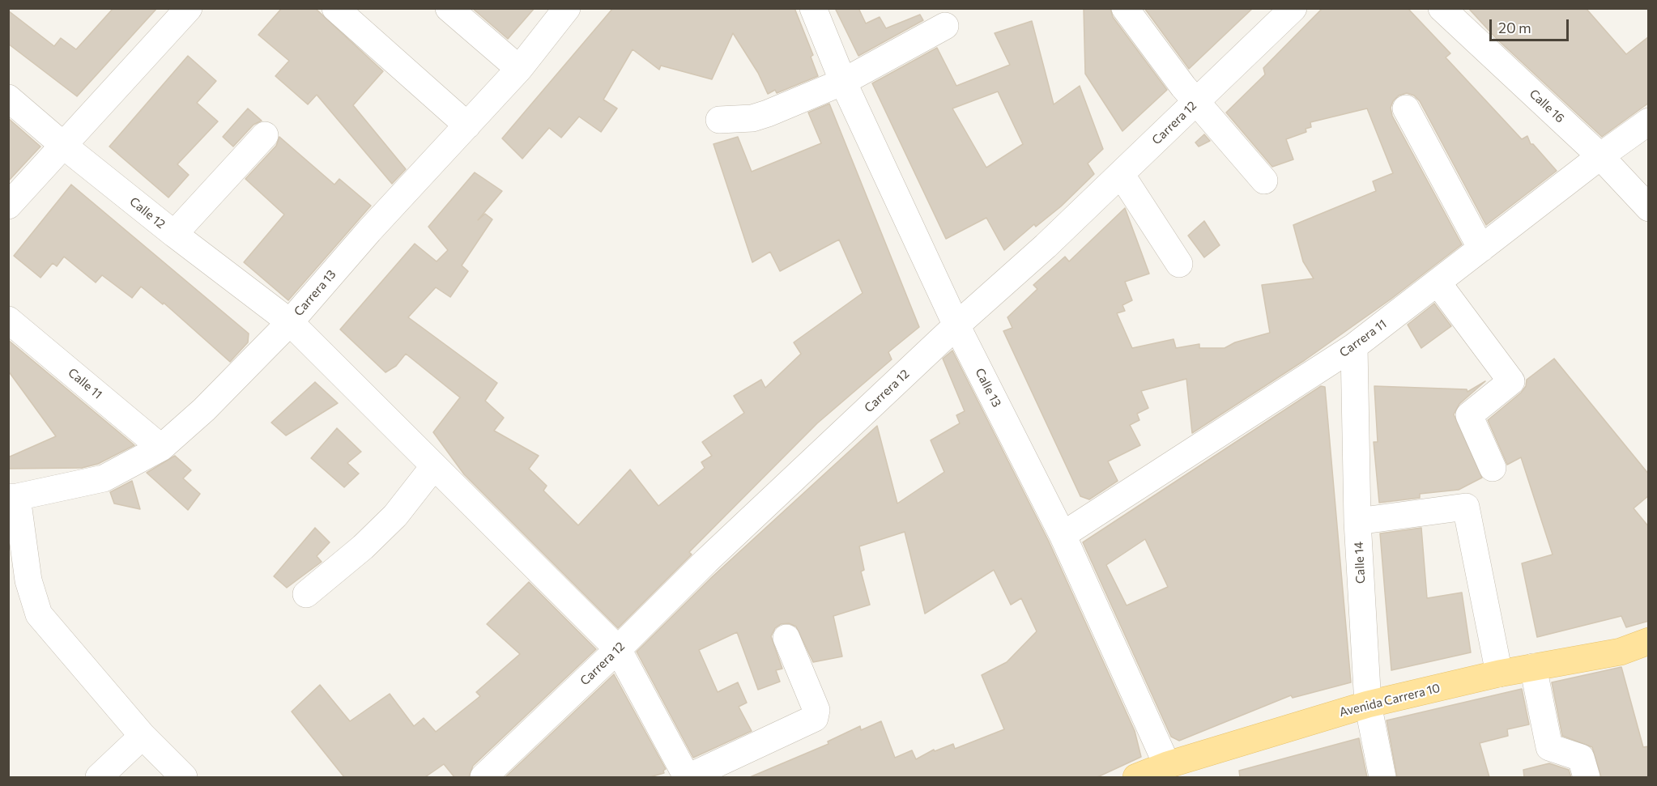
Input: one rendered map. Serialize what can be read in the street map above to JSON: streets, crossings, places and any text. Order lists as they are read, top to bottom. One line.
{"streets":{"main road":["Avenida Carrera 10"],"street":["Calle 16","Carrera 12","Calle 12","Carrera 13","Carrera 11","Calle 11","Calle 13","Calle 14"]},"crossings":[["Calle 16","Carrera 11"],["Carrera 12","Calle 12"],["Carrera 12","Calle 13"],["Calle 12","Carrera 13"],["Carrera 13","Calle 11"],["Carrera 11","Calle 13"],["Carrera 11","Calle 14"],["Calle 13","Avenida Carrera 10"],["Calle 14","Avenida Carrera 10"]],"scale_bar":"20 m"}
